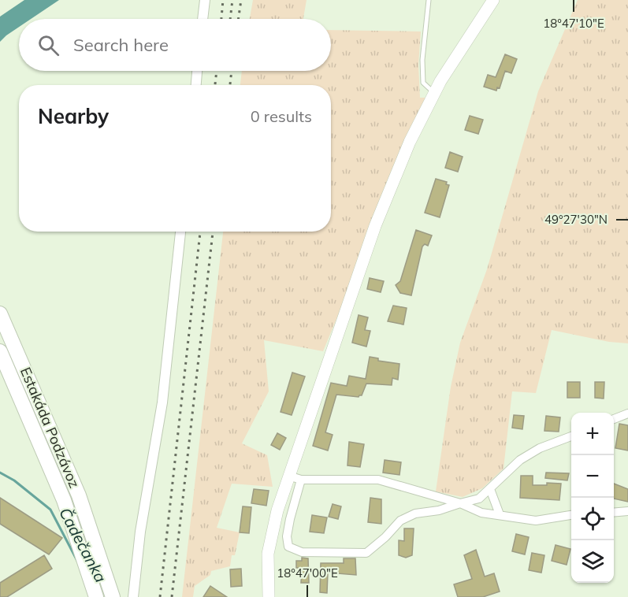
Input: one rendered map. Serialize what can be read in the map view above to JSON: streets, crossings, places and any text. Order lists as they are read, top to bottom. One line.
{"streets":{"highway":["Estakáda Podzávoz"]},"water":["Čadečanka"],"page":{"search":"Search here","heading":["Nearby","0 results"],"map_buttons":["+","−"]},"coordinates":["18°47'10\"E","49°27'30\"N","18°47'00\"E"]}
